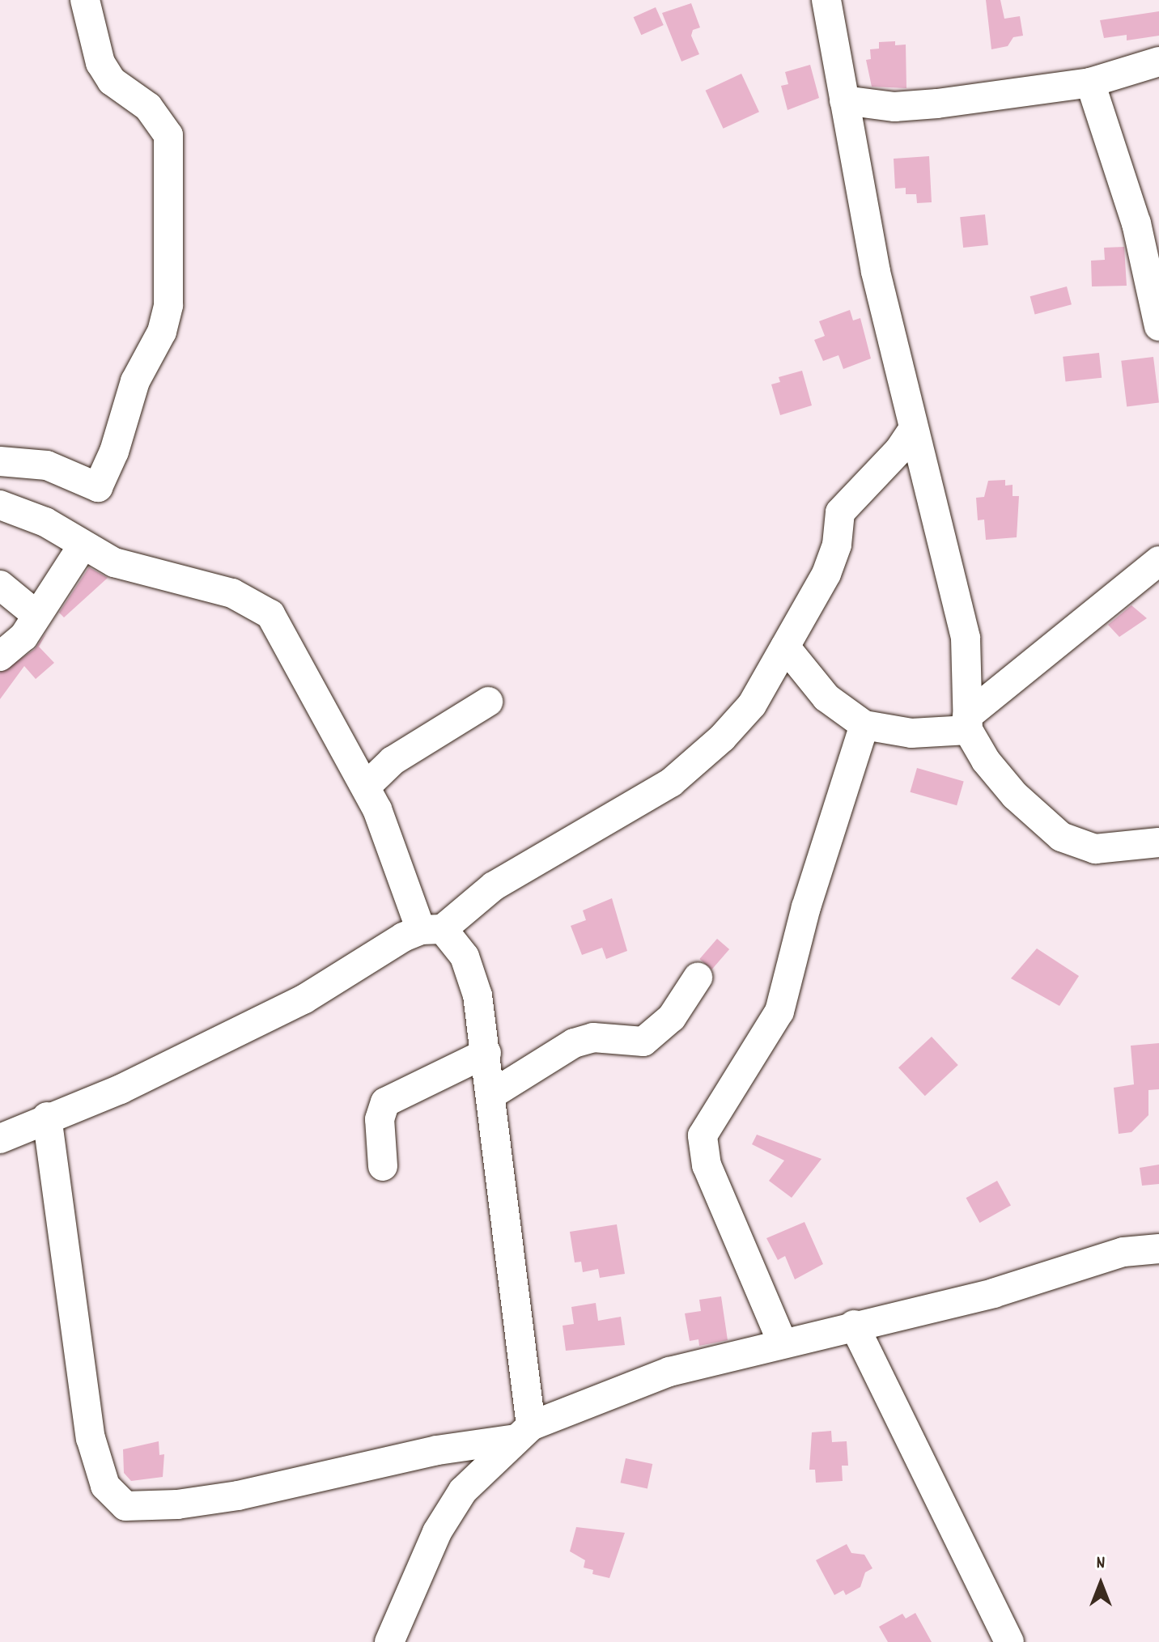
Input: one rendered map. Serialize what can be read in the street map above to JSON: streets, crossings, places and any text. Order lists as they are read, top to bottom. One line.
{"north":"top"}
